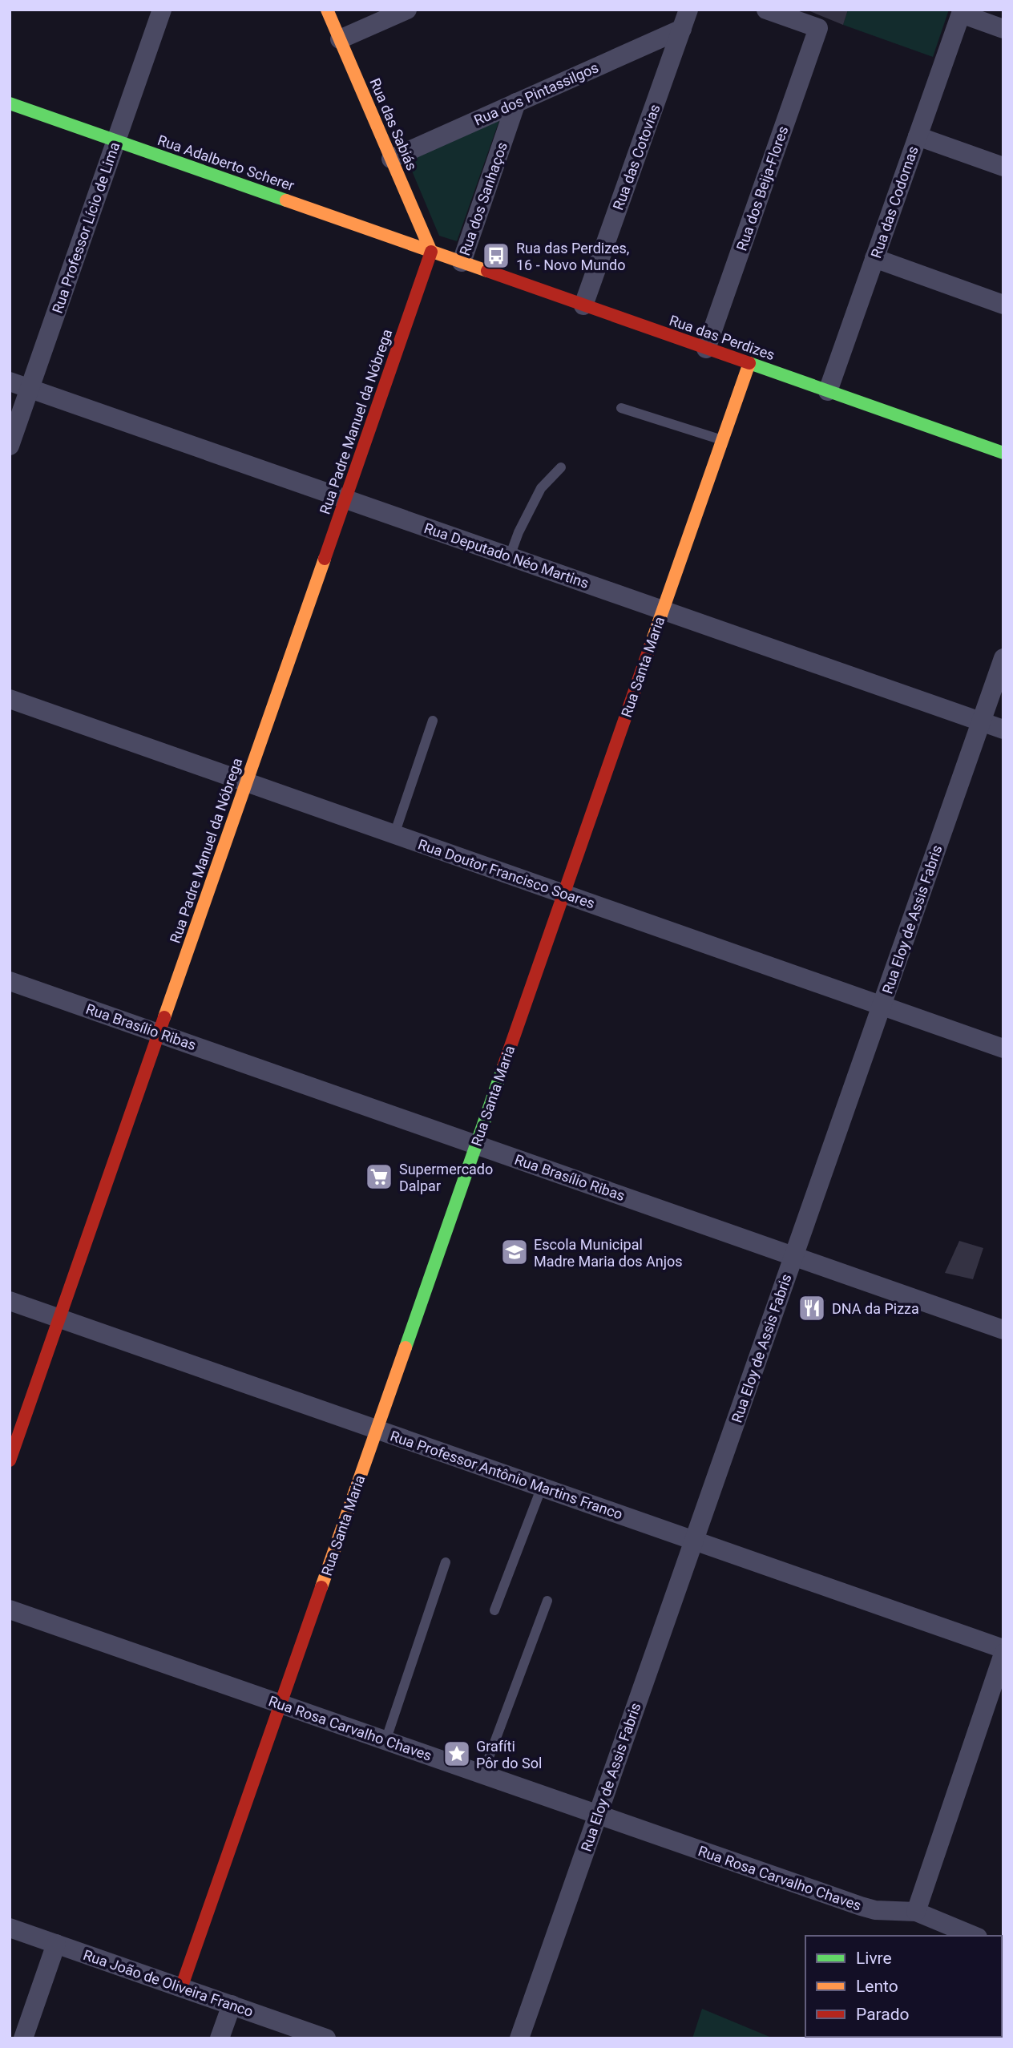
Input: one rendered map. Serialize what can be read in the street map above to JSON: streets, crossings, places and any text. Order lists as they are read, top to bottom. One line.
{"streets":{"street":["Rua dos Pintassilgos","Rua das Sabiás","Rua das Cotovias","Rua Adalberto Scherer","Rua dos Beija-Flores","Rua dos Sanhaços","Rua das Codornas","Rua Professor Lício de Lima","Rua das Perdizes","Rua Padre Manuel da Nóbrega","Rua Deputado Néo Martins","Rua Santa Maria","Rua Doutor Francisco Soares","Rua Eloy de Assis Fabris","Rua Brasílio Ribas","Rua Professor Antônio Martins Franco","Rua Rosa Carvalho Chaves","Rua João de Oliveira Franco"]},"crossings":[["Rua dos Pintassilgos","Rua das Sabiás"],["Rua dos Pintassilgos","Rua das Cotovias"],["Rua dos Pintassilgos","Rua dos Sanhaços"],["Rua das Sabiás","Rua Adalberto Scherer"],["Rua das Sabiás","Rua das Perdizes"],["Rua das Sabiás","Rua Padre Manuel da Nóbrega"],["Rua das Cotovias","Rua das Perdizes"],["Rua Adalberto Scherer","Rua Professor Lício de Lima"],["Rua Adalberto Scherer","Rua das Perdizes"],["Rua Adalberto Scherer","Rua Padre Manuel da Nóbrega"],["Rua dos Beija-Flores","Rua das Perdizes"],["Rua dos Sanhaços","Rua das Perdizes"],["Rua das Codornas","Rua das Perdizes"],["Rua Professor Lício de Lima","Rua Deputado Néo Martins"],["Rua das Perdizes","Rua Padre Manuel da Nóbrega"],["Rua das Perdizes","Rua Santa Maria"],["Rua Padre Manuel da Nóbrega","Rua Deputado Néo Martins"],["Rua Padre Manuel da Nóbrega","Rua Doutor Francisco Soares"],["Rua Padre Manuel da Nóbrega","Rua Brasílio Ribas"],["Rua Padre Manuel da Nóbrega","Rua Professor Antônio Martins Franco"],["Rua Deputado Néo Martins","Rua Santa Maria"],["Rua Deputado Néo Martins","Rua Eloy de Assis Fabris"],["Rua Santa Maria","Rua Doutor Francisco Soares"],["Rua Santa Maria","Rua Brasílio Ribas"],["Rua Santa Maria","Rua Professor Antônio Martins Franco"],["Rua Santa Maria","Rua Rosa Carvalho Chaves"],["Rua Santa Maria","Rua João de Oliveira Franco"],["Rua Doutor Francisco Soares","Rua Eloy de Assis Fabris"],["Rua Eloy de Assis Fabris","Rua Brasílio Ribas"],["Rua Eloy de Assis Fabris","Rua Professor Antônio Martins Franco"],["Rua Eloy de Assis Fabris","Rua Rosa Carvalho Chaves"]],"places":{"bus stop":["Rua das Perdizes, 16 - Novo Mundo"],"supermarket":["Supermercado Dalpar"],"school or university":["Escola Municipal Madre Maria dos Anjos"],"restaurant":["DNA da Pizza"],"place":["Grafíti Pôr do Sol"]},"legend":["Livre","Lento","Parado"]}
